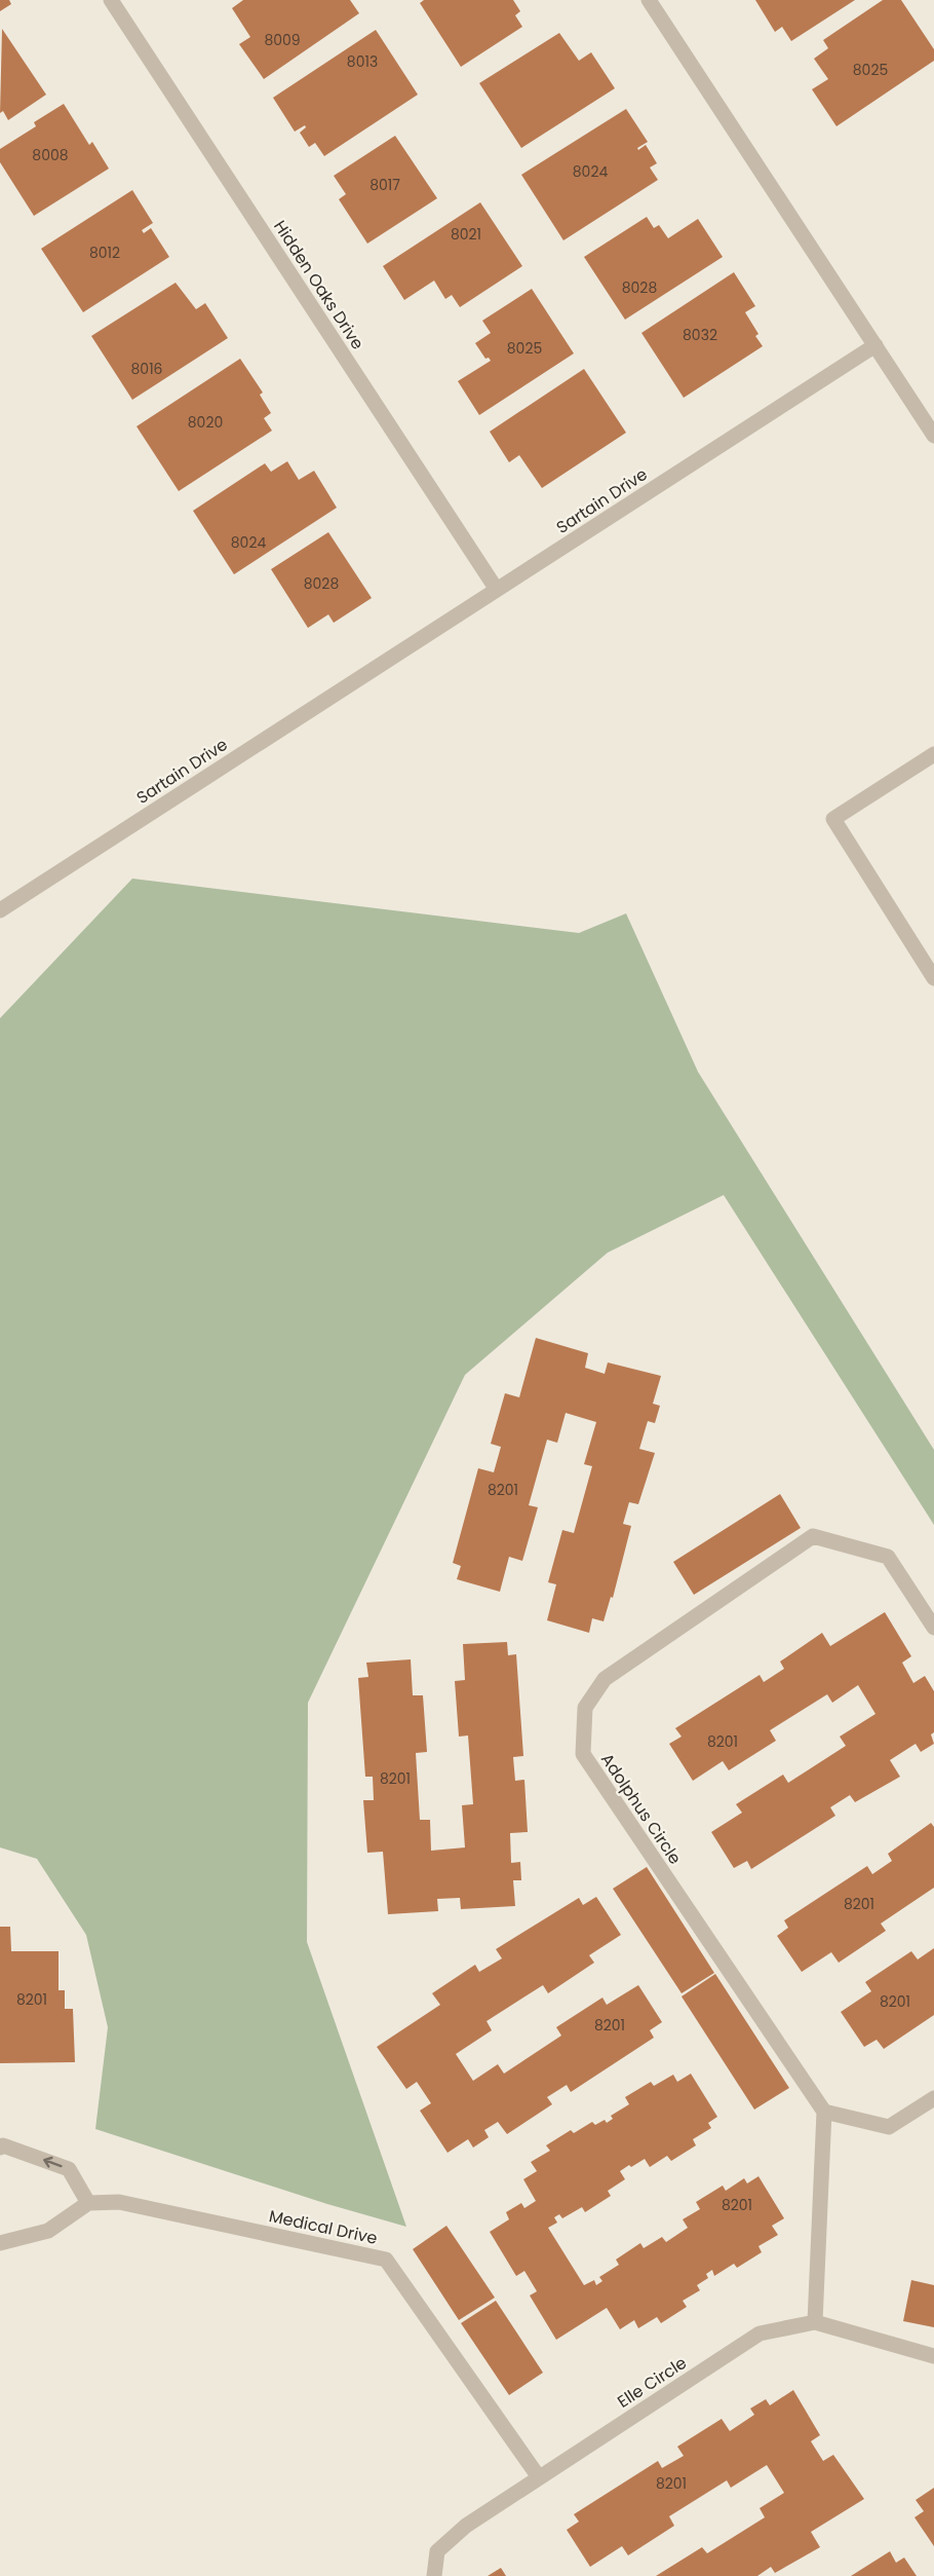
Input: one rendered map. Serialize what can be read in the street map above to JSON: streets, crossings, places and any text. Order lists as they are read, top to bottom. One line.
{"streets":{"street":["Hidden Oaks Drive","Sartain Drive","Adolphus Circle","Medical Drive","Elle Circle"]},"crossings":[["Hidden Oaks Drive","Sartain Drive"],["Medical Drive","Elle Circle"]],"house_numbers":["8009","8013","8025","8008","8024","8017","8021","8012","8028","8032","8025","8016","8020","8024","8028","8201","8201","8201","8201","8201","8201","8201","8201","8201"]}
